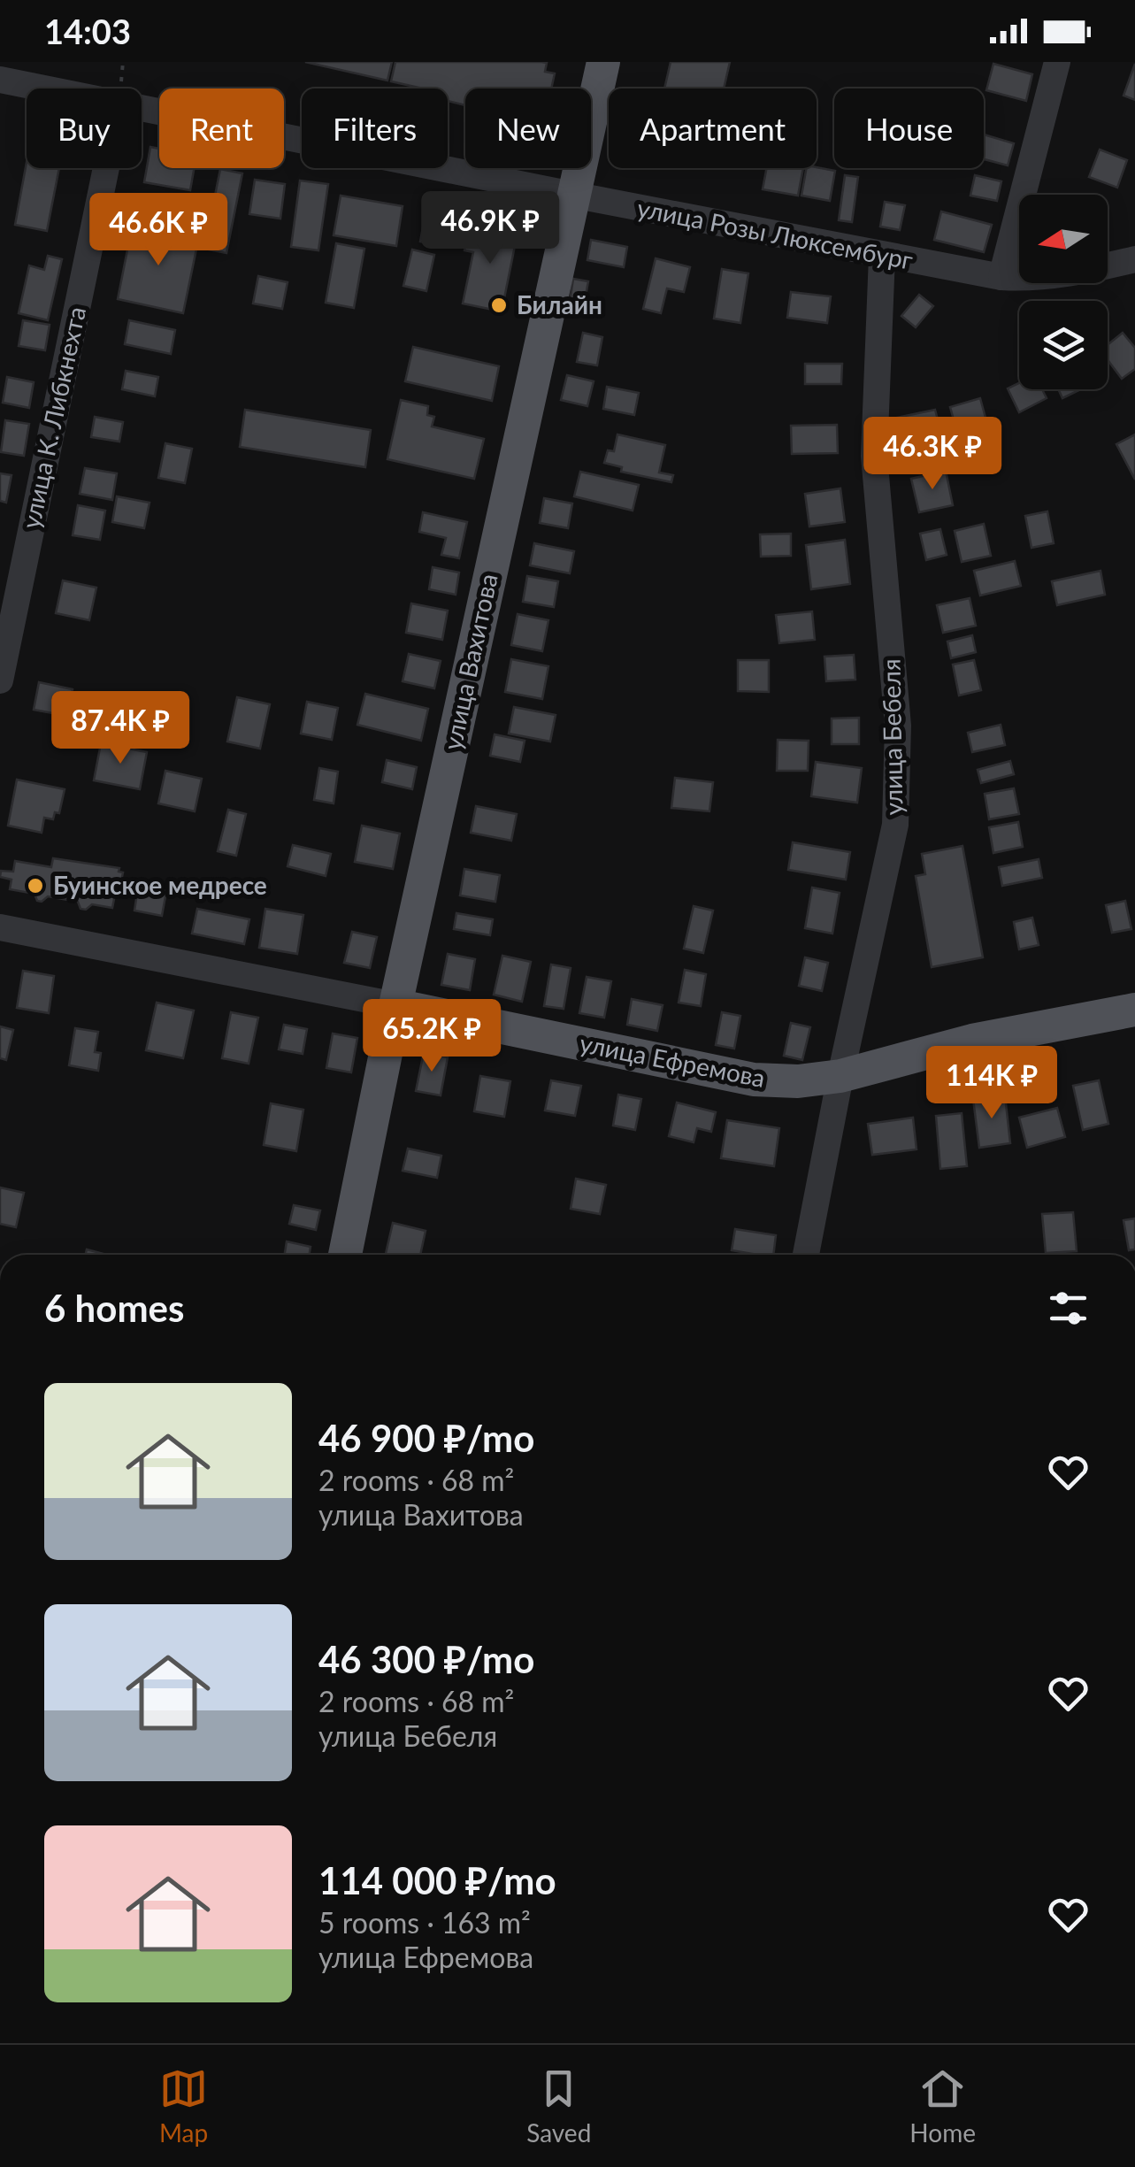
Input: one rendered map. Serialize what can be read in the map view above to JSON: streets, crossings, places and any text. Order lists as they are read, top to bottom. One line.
{"streets":{"main road":["улица Вахитова","улица Ефремова"],"street":["улица Розы Люксембург","улица К. Либкнехта","улица Бебеля"]},"crossings":[["улица Розы Люксембург","улица Вахитова"],["улица Розы Люксембург","улица Бебеля"],["улица Вахитова","улица Ефремова"],["улица Бебеля","улица Ефремова"]],"places":["Билайн","Буинское медресе"],"north":"left","page":{"status":"14:03","chip":["Buy","Rent","Filters","New","Apartment","House"],"price":["46.9K ₽","46.6K ₽","46.3K ₽","87.4K ₽","65.2K ₽","114K ₽"],"heading":"6 homes","list":[{"name":"46 900 ₽/mo","note":"2 rooms · 68 m² · улица Вахитова"},{"name":"46 300 ₽/mo","note":"2 rooms · 68 m² · улица Бебеля"},{"name":"114 000 ₽/mo","note":"5 rooms · 163 m² · улица Ефремова"}],"tabs":["Map","Saved","Home"]}}
